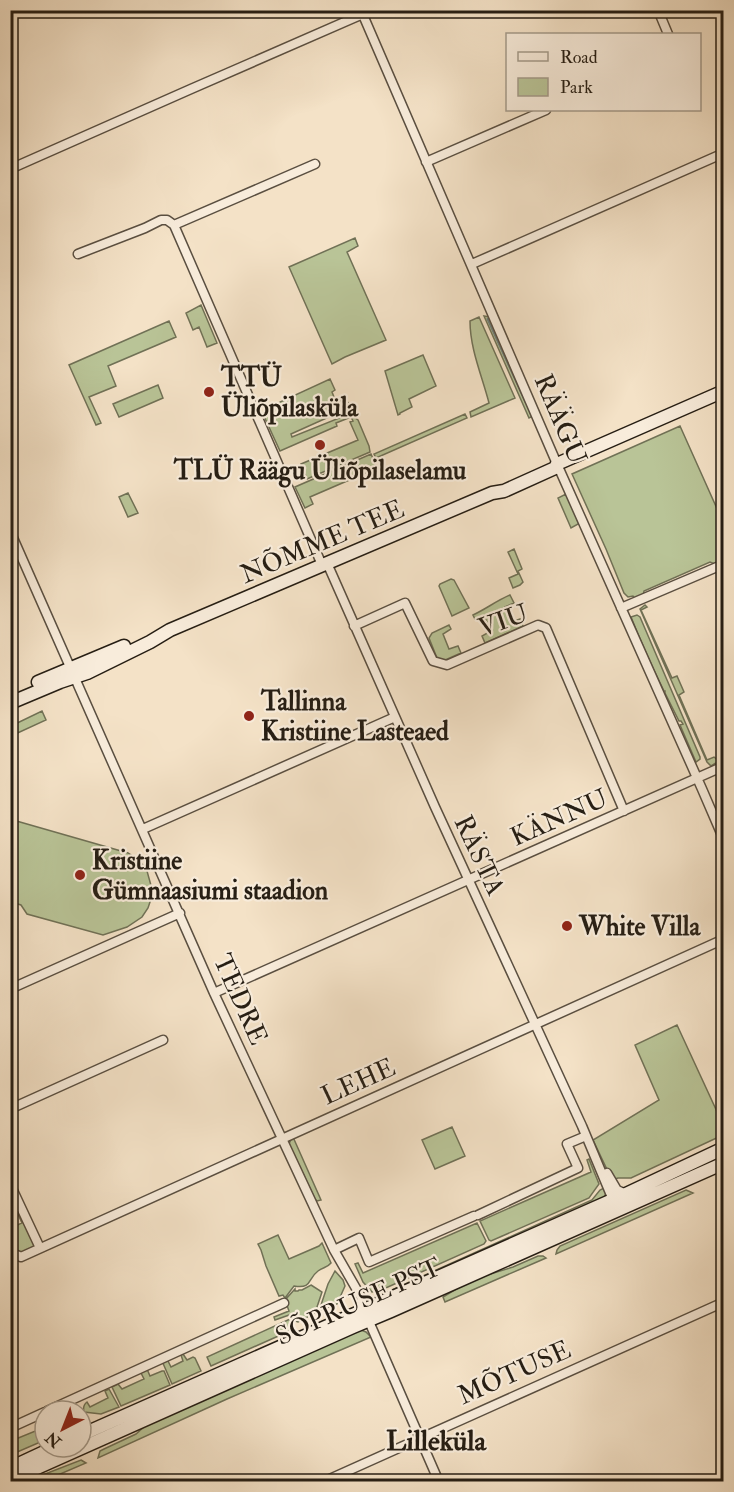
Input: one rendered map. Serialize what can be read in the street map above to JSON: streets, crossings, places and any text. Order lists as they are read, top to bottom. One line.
{"streets":{"main road":["NÕMME TEE","SÕPRUSE PST"],"street":["RÄÄGU","VIU","KÄNNU","RÄSTA","TEDRE","LEHE","MÕTUSE"]},"crossings":[["RÄÄGU","NÕMME TEE"],["RÄÄGU","KÄNNU"],["NÕMME TEE","RÄSTA"],["NÕMME TEE","TEDRE"],["VIU","KÄNNU"],["VIU","RÄSTA"],["KÄNNU","RÄSTA"],["KÄNNU","TEDRE"],["RÄSTA","LEHE"],["RÄSTA","SÕPRUSE PST"],["TEDRE","LEHE"],["TEDRE","SÕPRUSE PST"],["TEDRE","MÕTUSE"]],"districts":["Lilleküla"],"places":["TTÜ Üliõpilasküla","TLÜ Räägu Üliõpilaselamu","Tallinna Kristiine Lasteaed","Kristiine Gümnaasiumi staadion","White Villa"],"legend":["Road","Park"],"north":"bottom left"}
